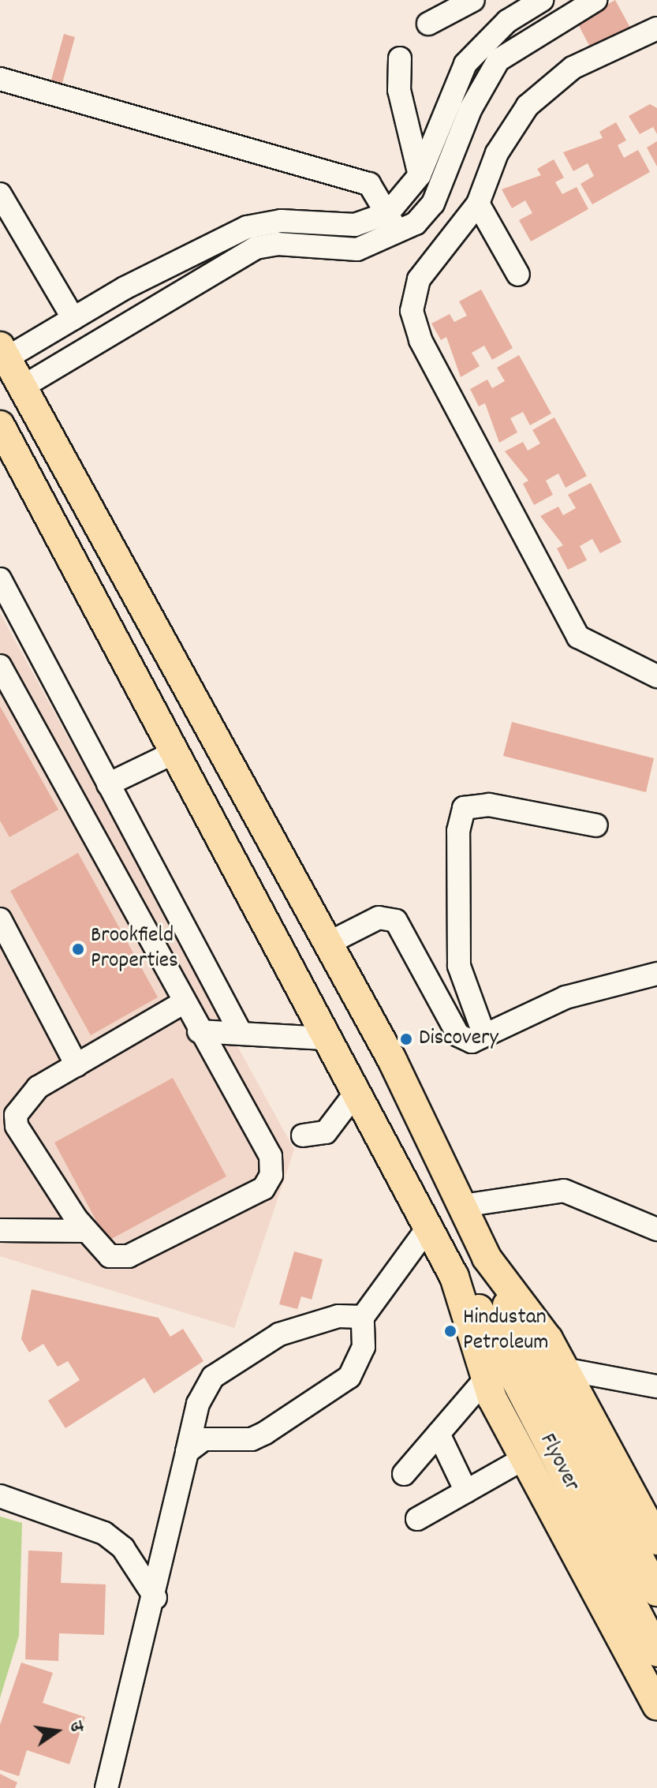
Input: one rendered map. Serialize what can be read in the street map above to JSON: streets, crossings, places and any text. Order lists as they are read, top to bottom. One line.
{"streets":{"main road":["Flyover"]},"places":["Brookfield Properties","Discovery","Hindustan Petroleum"],"north":"right"}
